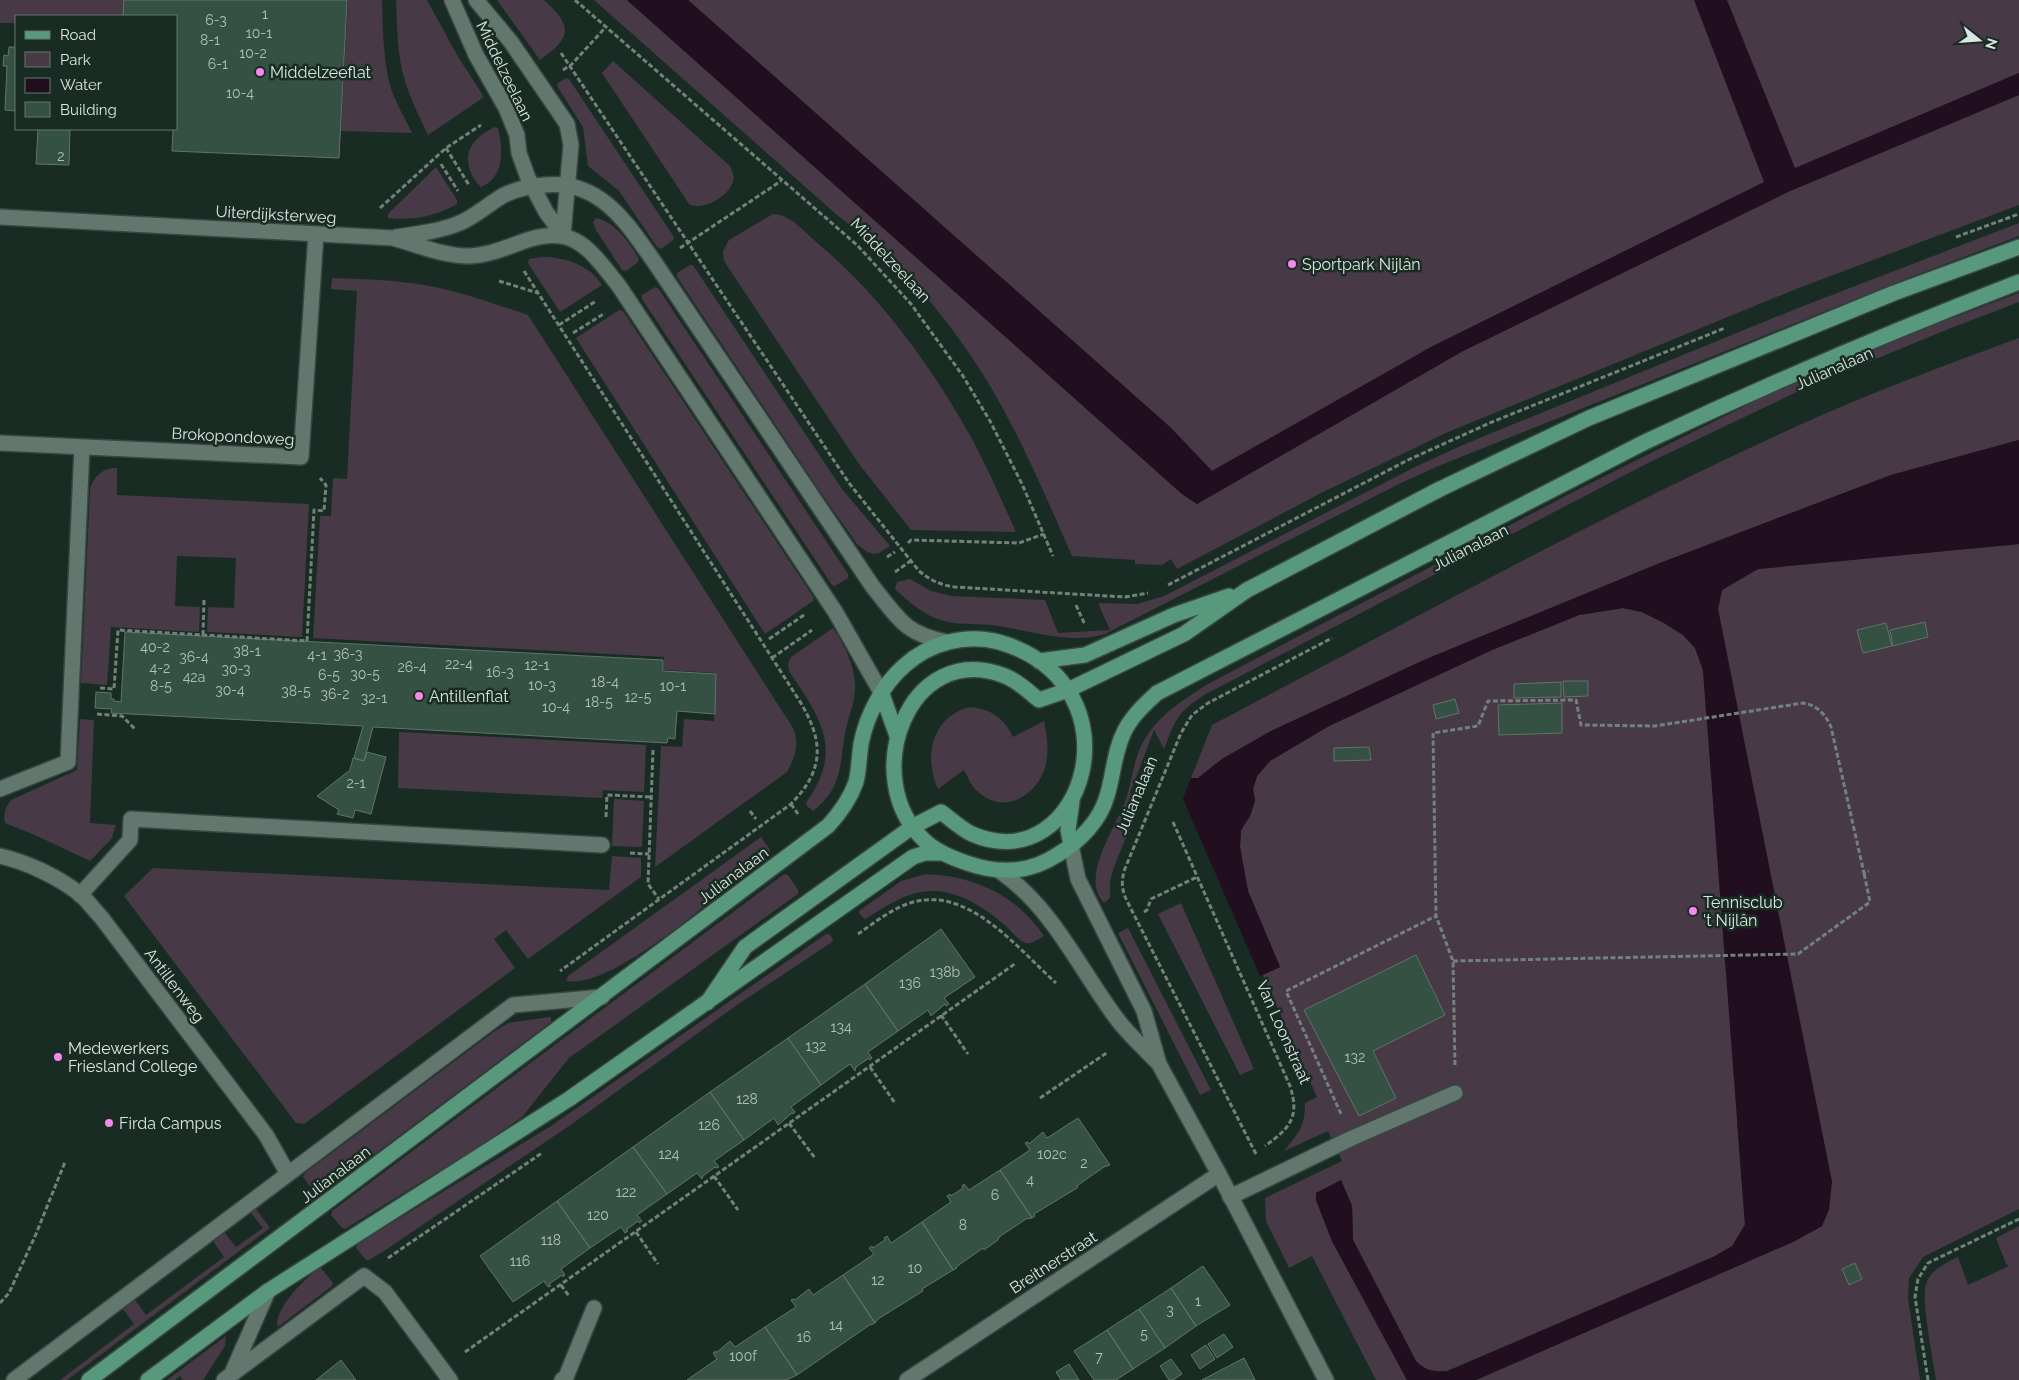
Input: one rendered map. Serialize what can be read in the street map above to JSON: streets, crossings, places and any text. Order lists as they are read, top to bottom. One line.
{"streets":{"main road":["Julianalaan"],"street":["Middelzeelaan","Uiterdijksterweg","Brokopondoweg","Antillenweg","Breitnerstraat"],"path":["Van Loonstraat"]},"crossings":[["Middelzeelaan","Uiterdijksterweg"],["Middelzeelaan","Julianalaan"],["Uiterdijksterweg","Julianalaan"],["Uiterdijksterweg","Brokopondoweg"],["Julianalaan","Antillenweg"],["Julianalaan","Van Loonstraat"]],"places":["Middelzeeflat","Sportpark Nijlân","Antillenflat","Tennisclub 't Nijlân","Medewerkers Friesland College","Firda Campus"],"house_numbers":["1","6-3","10-1","8-1","10-2","6-1","10-4","2","40-2","38-1","36-3","4-1","36-4","22-4","12-1","26-4","4-2","30-3","16-3","30-5","6-5","42a","18-4","10-3","8-5","10-1","30-4","38-5","36-2","12-5","32-1","18-5","10-4","2-1","138b","136","134","132","132","128","126","124","102c","2","4","122","6","120","8","118","116","10","12","1","3","14","5","16","100f","7"],"legend":["Road","Park","Water","Building"],"north":"right"}
